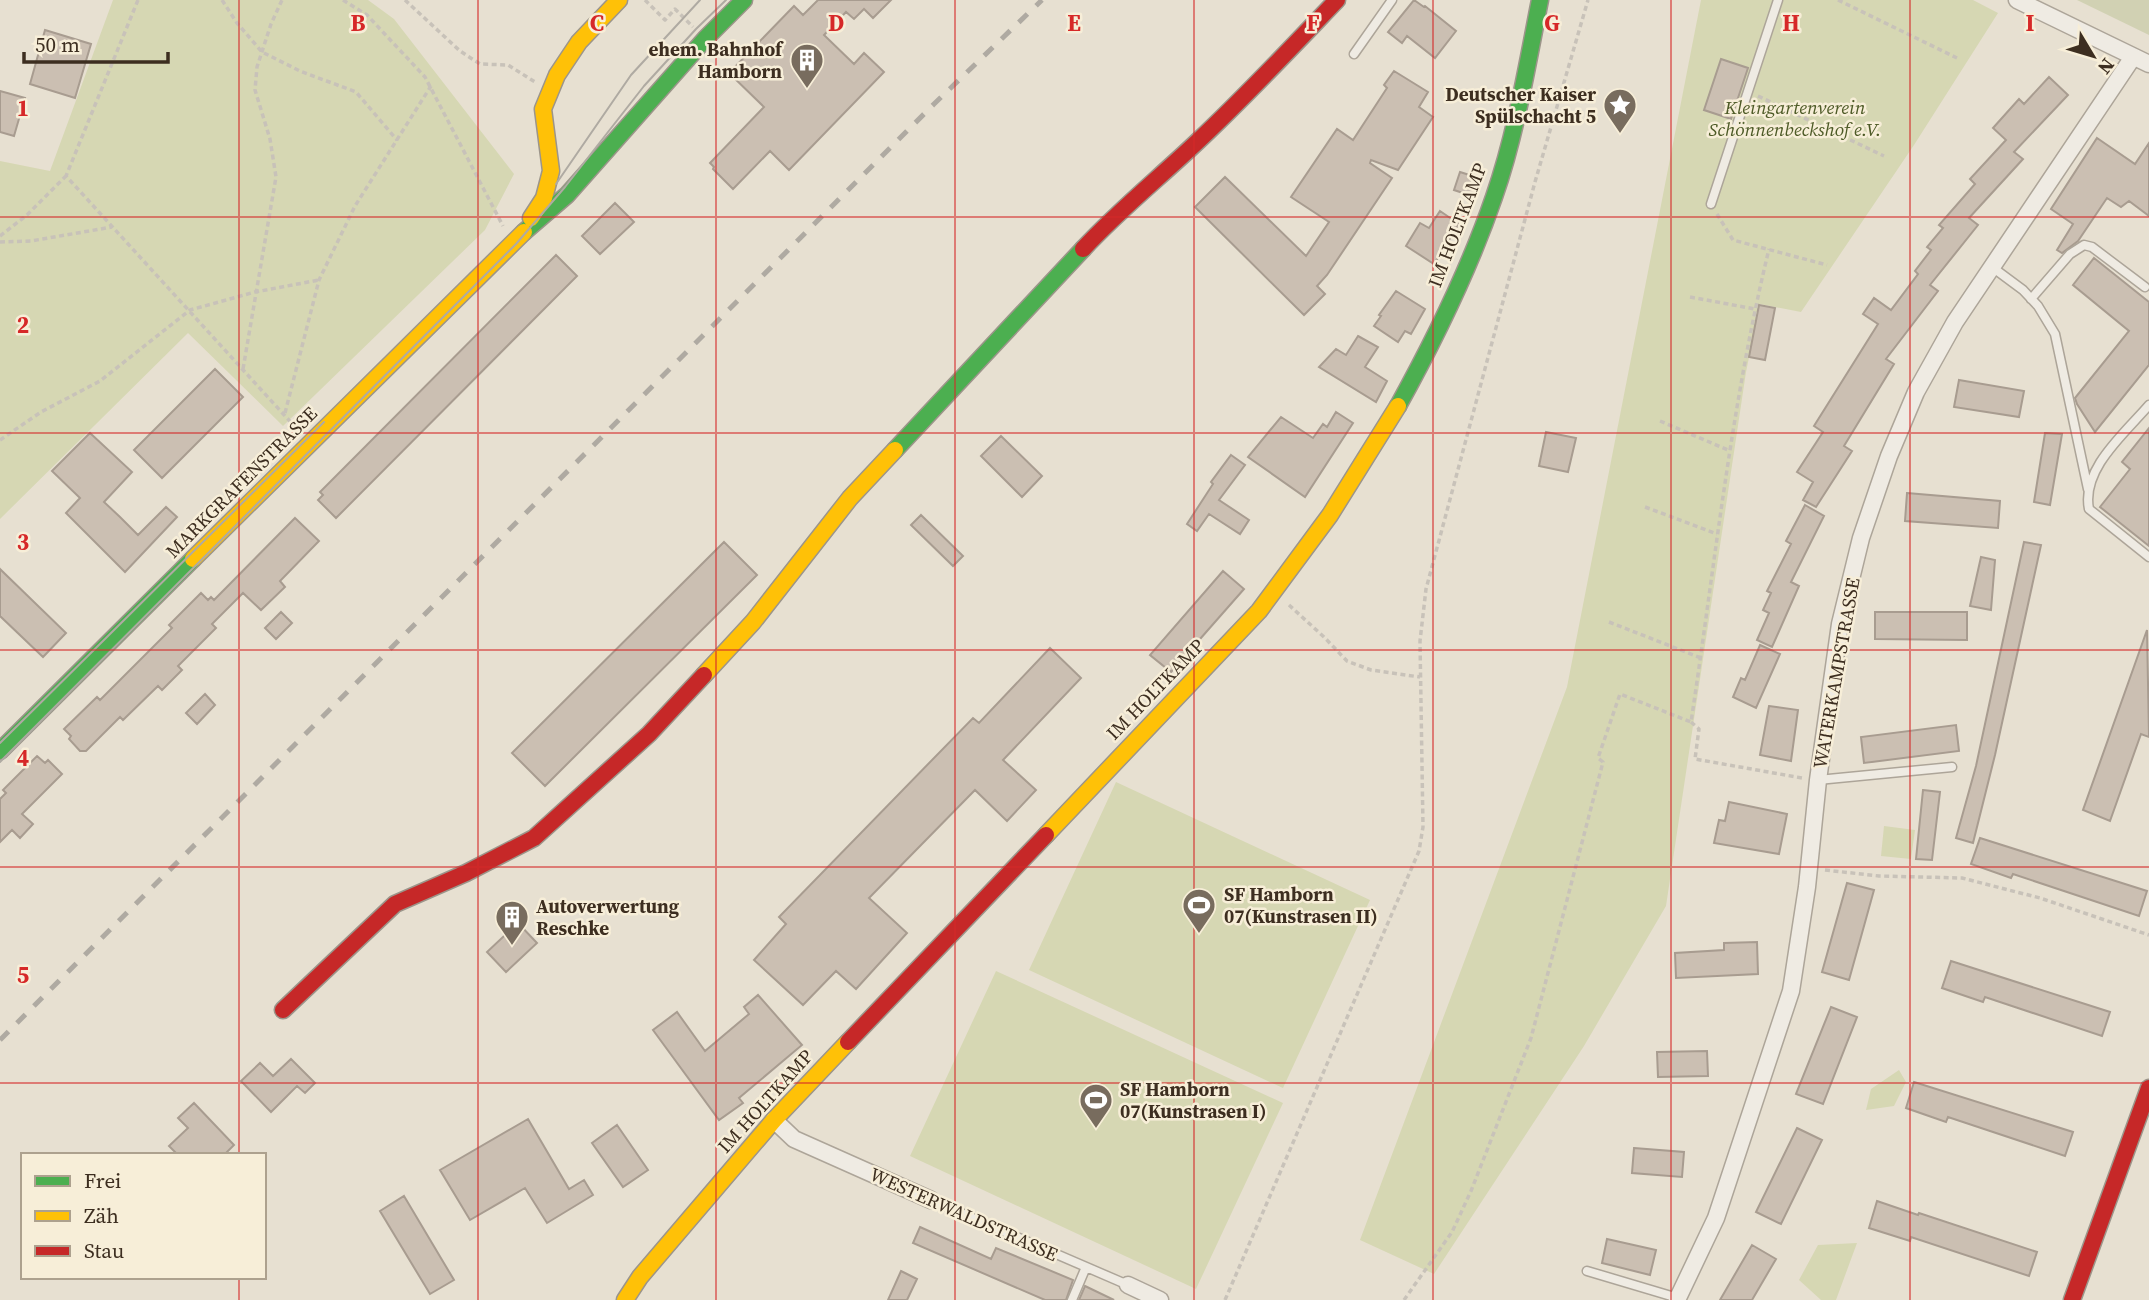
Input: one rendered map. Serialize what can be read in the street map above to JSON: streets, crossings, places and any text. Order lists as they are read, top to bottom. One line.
{"streets":{"street":["IM HOLTKAMP","MARKGRAFENSTRASSE","WATERKAMPSTRASSE","WESTERWALDSTRASSE"]},"crossings":[["IM HOLTKAMP","WESTERWALDSTRASSE"]],"parks":["Kleingartenverein Schönnenbeckshof e.V."],"places":{"building":["ehem. Bahnhof Hamborn","Autoverwertung Reschke"],"place":["Deutscher Kaiser Spülschacht 5"],"sports":["SF Hamborn 07(Kunstrasen II)","SF Hamborn 07(Kunstrasen I)"]},"legend":["Frei","Zäh","Stau"],"scale_bar":"50 m","north":"bottom right","grid":{"columns":["B","C","D","E","F","G","H","I"],"rows":["1","2","3","4","5"]}}
